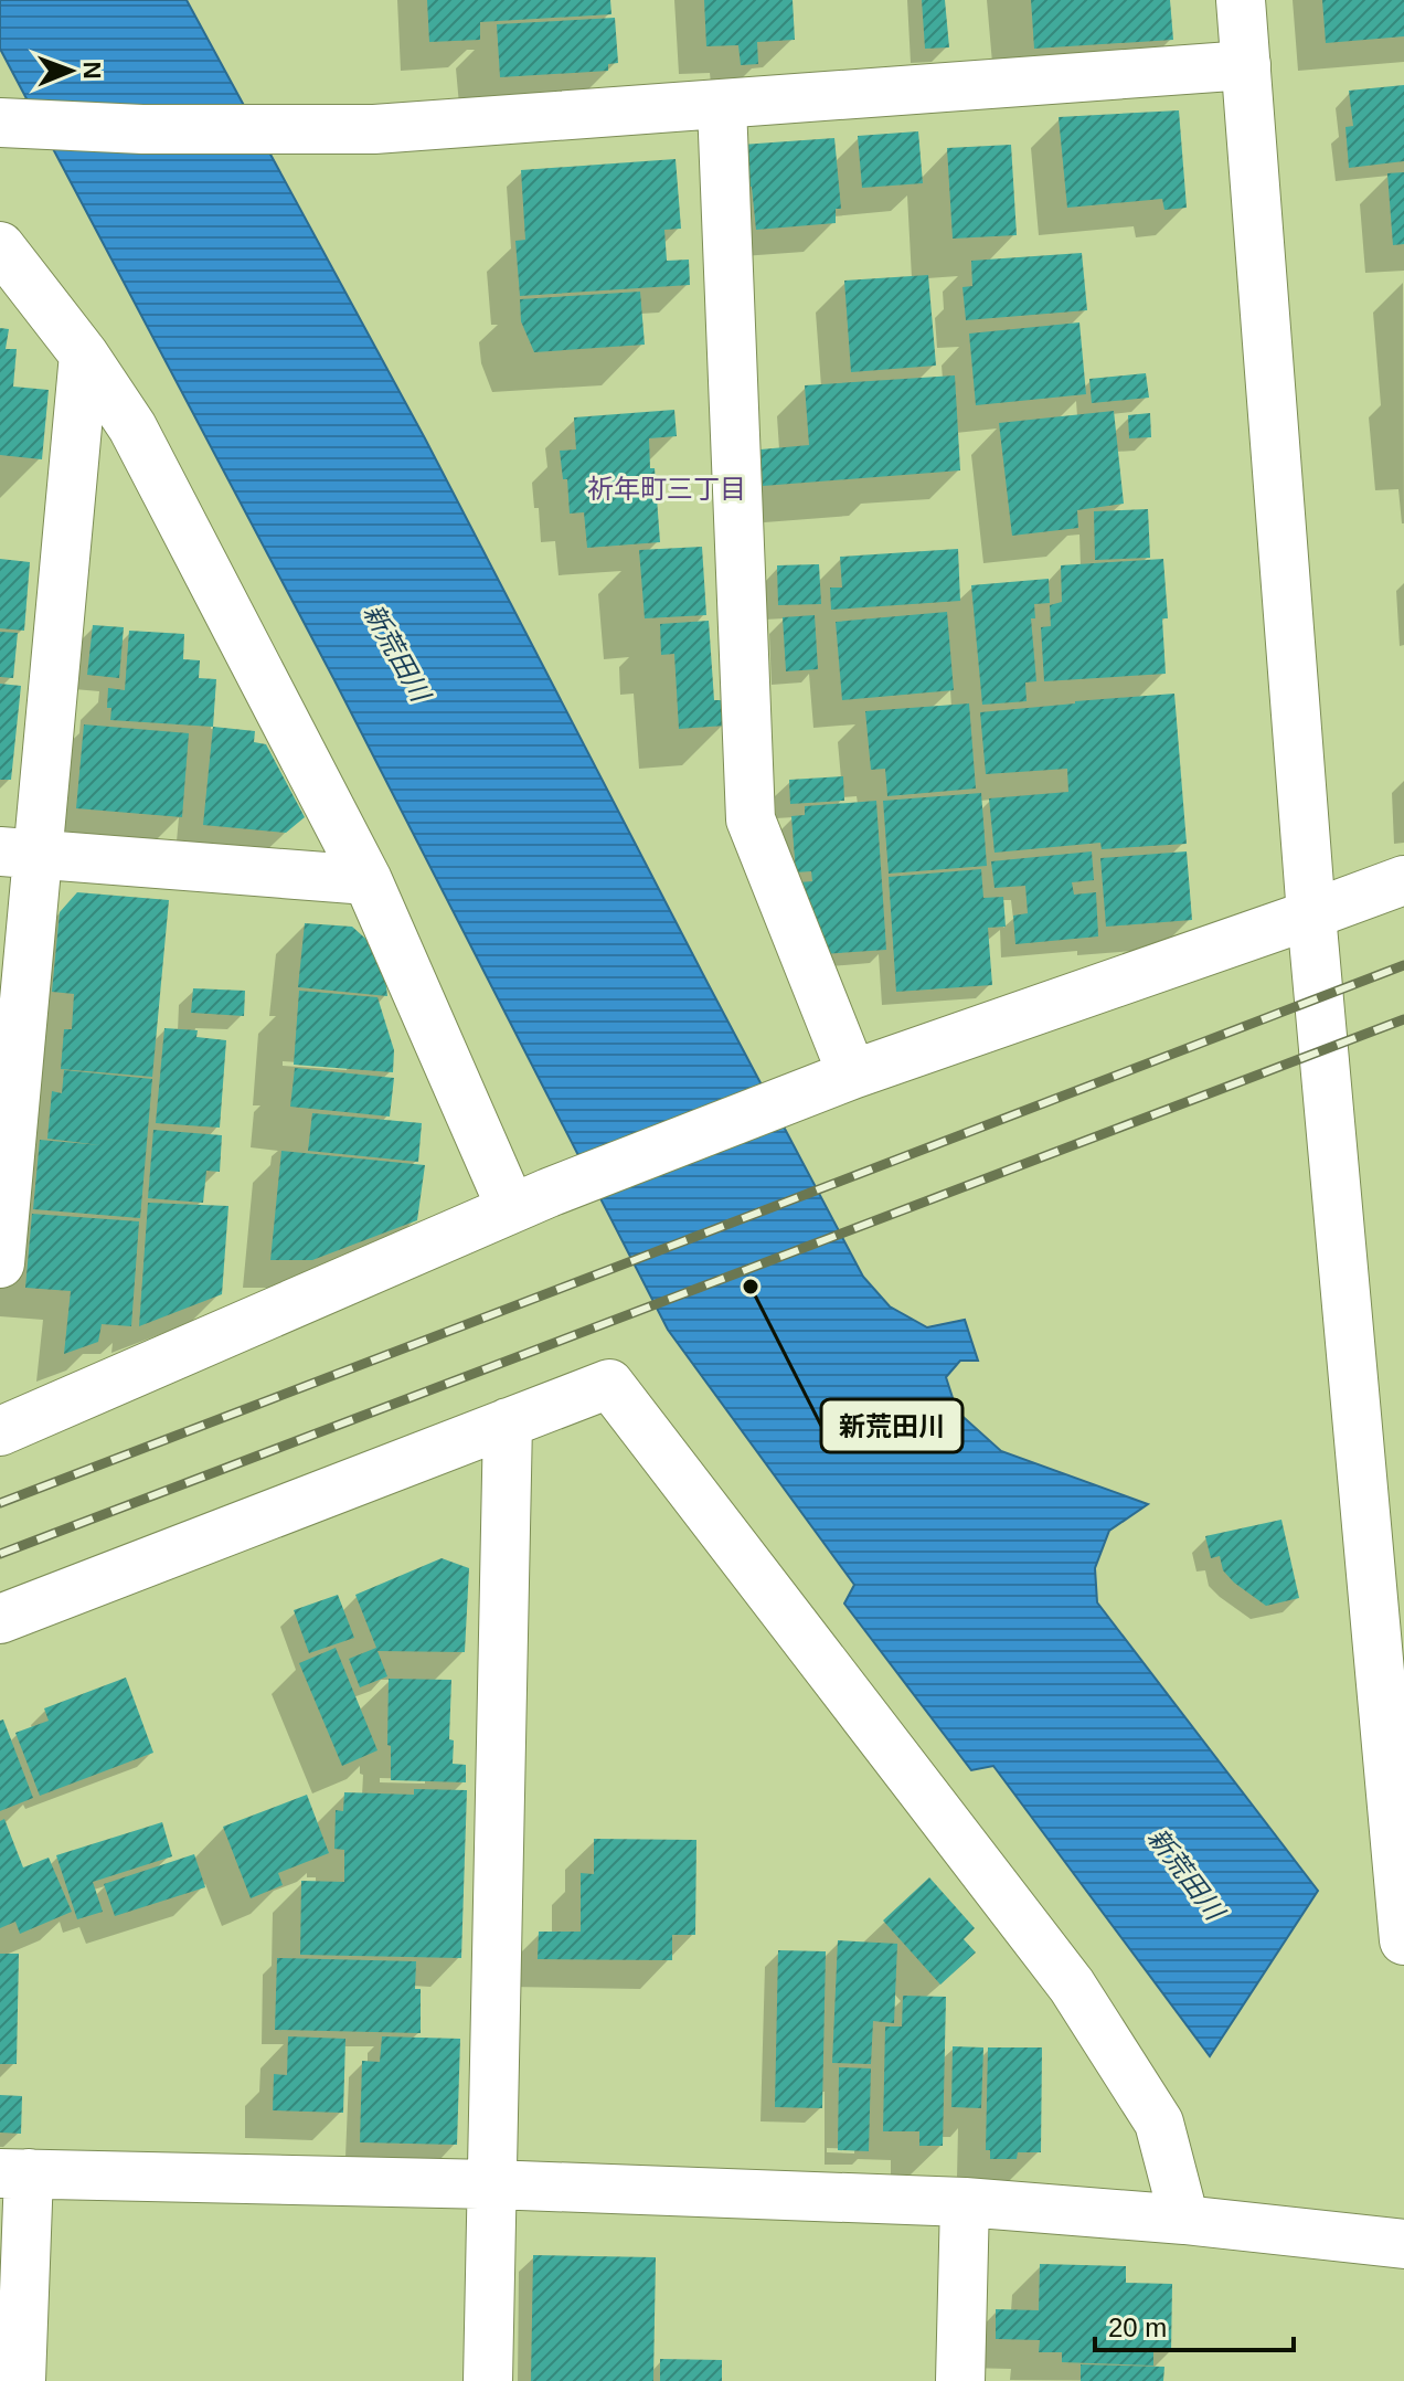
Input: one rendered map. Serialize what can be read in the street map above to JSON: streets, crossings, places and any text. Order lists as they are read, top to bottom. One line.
{"districts":["祈年町三丁目"],"water":["新荒田川"],"places":["新荒田川"],"scale_bar":"20 m","north":"right"}
